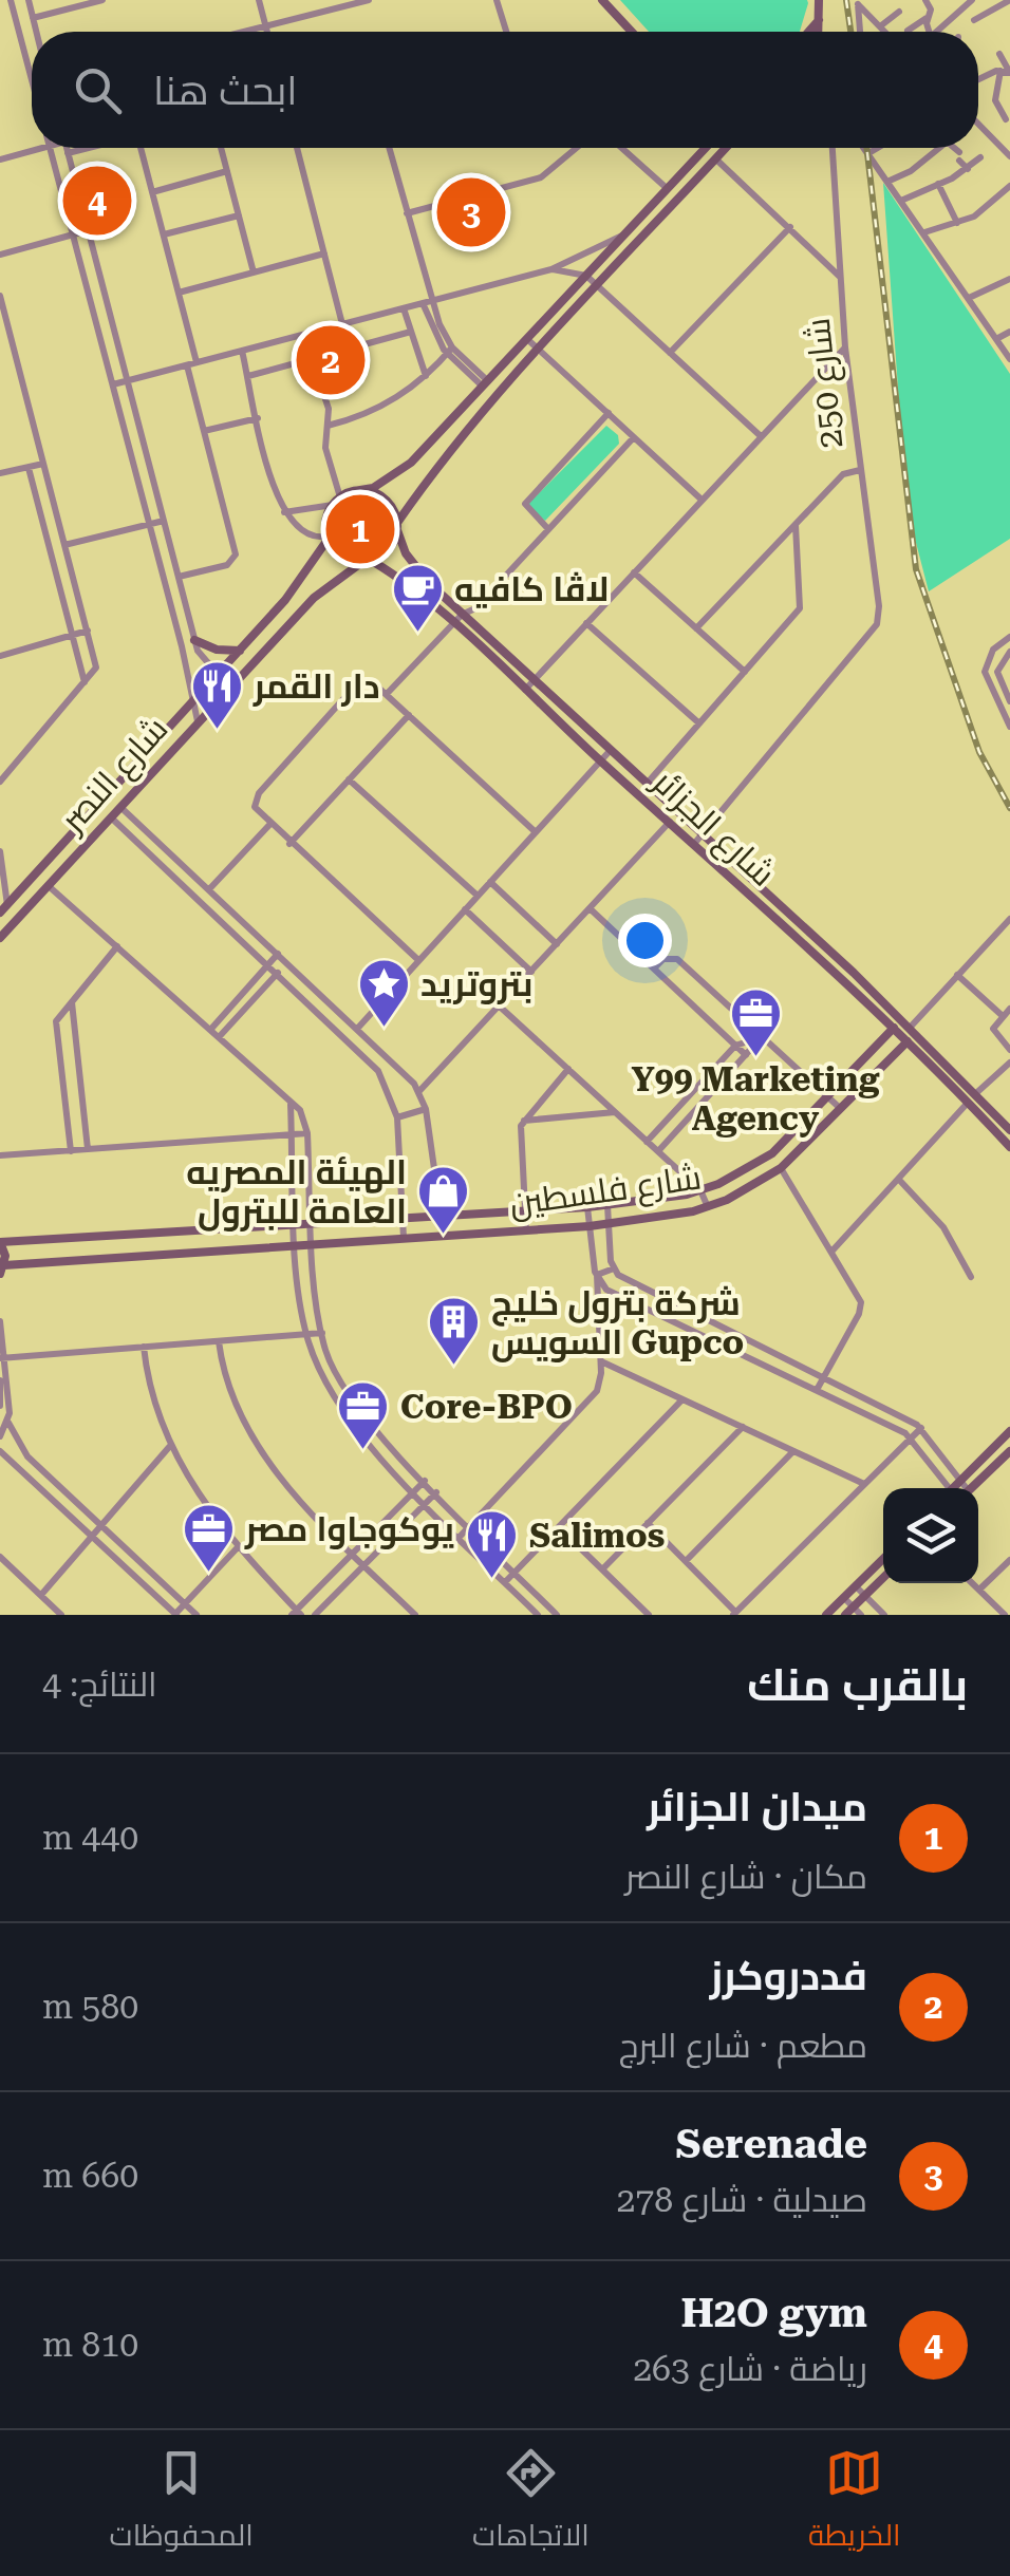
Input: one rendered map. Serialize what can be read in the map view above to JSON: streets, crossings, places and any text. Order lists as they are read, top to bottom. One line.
{"streets":{"street":["شارع 250","شارع النصر","شارع الجزائر","شارع فلسطين"]},"crossings":[["شارع 250","شارع الجزائر"],["شارع النصر","شارع الجزائر"],["شارع الجزائر","شارع فلسطين"]],"places":{"cafe":["لاڤا كافيه"],"restaurant":["دار القمر","Salimos"],"place":["بتروتريد"],"office":["Y99 Marketing Agency","Core-BPO","يوكوجاوا مصر"],"shop":["الهيئة المصريه العامة للبترول"],"building":["شركة بترول خليج السويس Gupco"]},"page":{"search":"ابحث هنا","pins":["4","3","2","1"],"heading":["بالقرب منك","النتائج: 4"],"list":[{"mark":"1","name":"ميدان الجزائر","note":"مكان · شارع النصر","value":"440 m"},{"mark":"2","name":"فددروكرز","note":"مطعم · شارع البرج","value":"580 m"},{"mark":"3","name":"Serenade","note":"صيدلية · شارع 278","value":"660 m"},{"mark":"4","name":"H2O gym","note":"رياضة · شارع 263","value":"810 m"}],"nav":["الخريطة","الاتجاهات","المحفوظات"]}}
